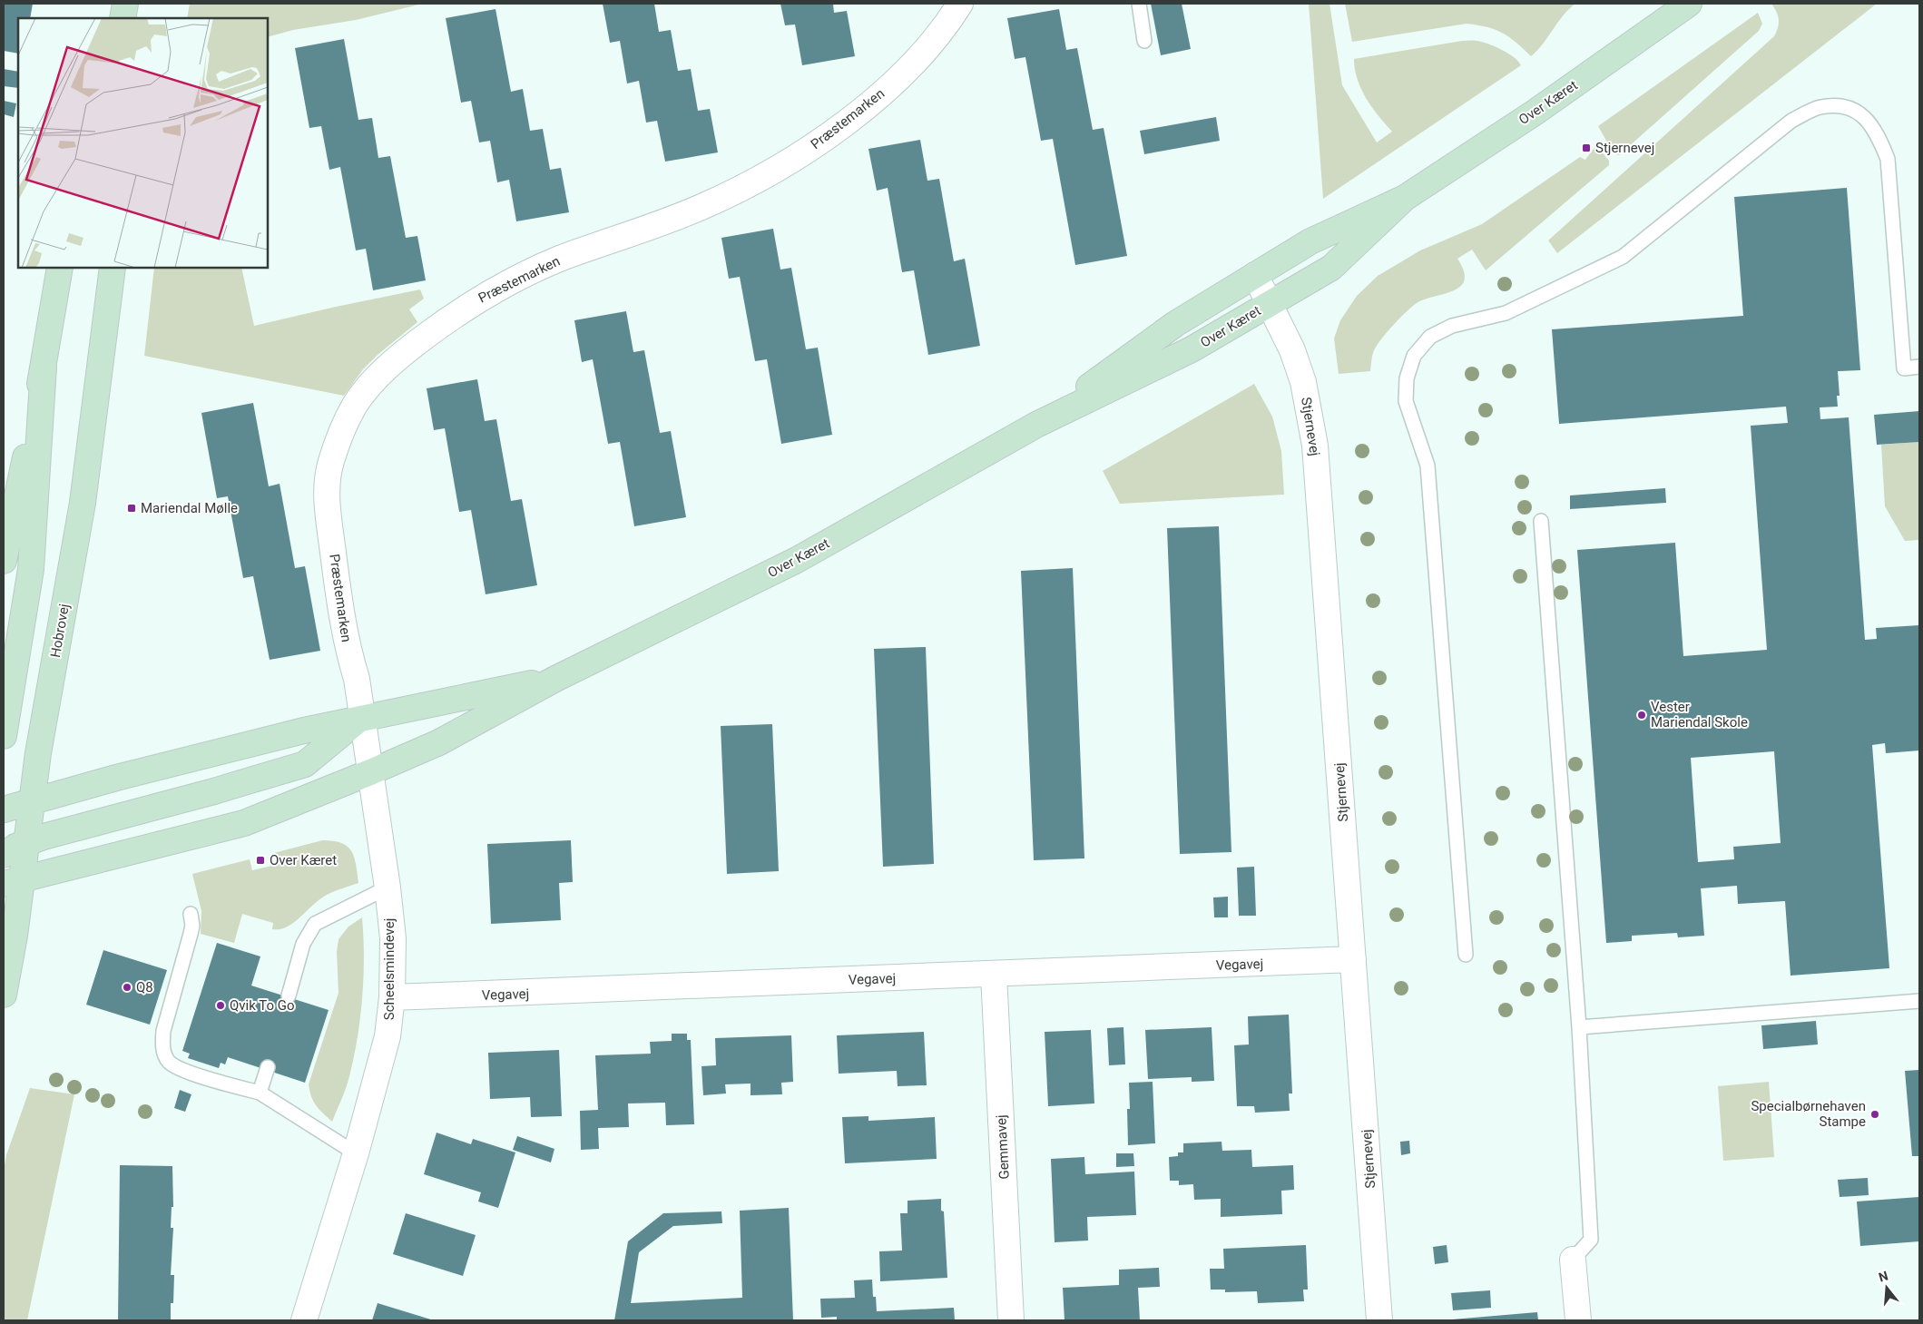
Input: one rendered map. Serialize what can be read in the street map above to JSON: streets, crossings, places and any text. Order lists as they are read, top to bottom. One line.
{"streets":{"main road":["Over Kæret","Hobrovej"],"street":["Præstemarken","Stjernevej","Vegavej","Scheelsmindevej","Gemmavej"]},"crossings":[["Over Kæret","Præstemarken"],["Over Kæret","Stjernevej"],["Over Kæret","Hobrovej"],["Over Kæret","Scheelsmindevej"],["Præstemarken","Scheelsmindevej"],["Stjernevej","Vegavej"],["Vegavej","Scheelsmindevej"],["Vegavej","Gemmavej"]],"places":{"transit":["Stjernevej","Mariendal Mølle","Over Kæret"],"other":["Vester Mariendal Skole","Q8","Qvik To Go","Specialbørnehaven Stampe"]},"north":"top"}
